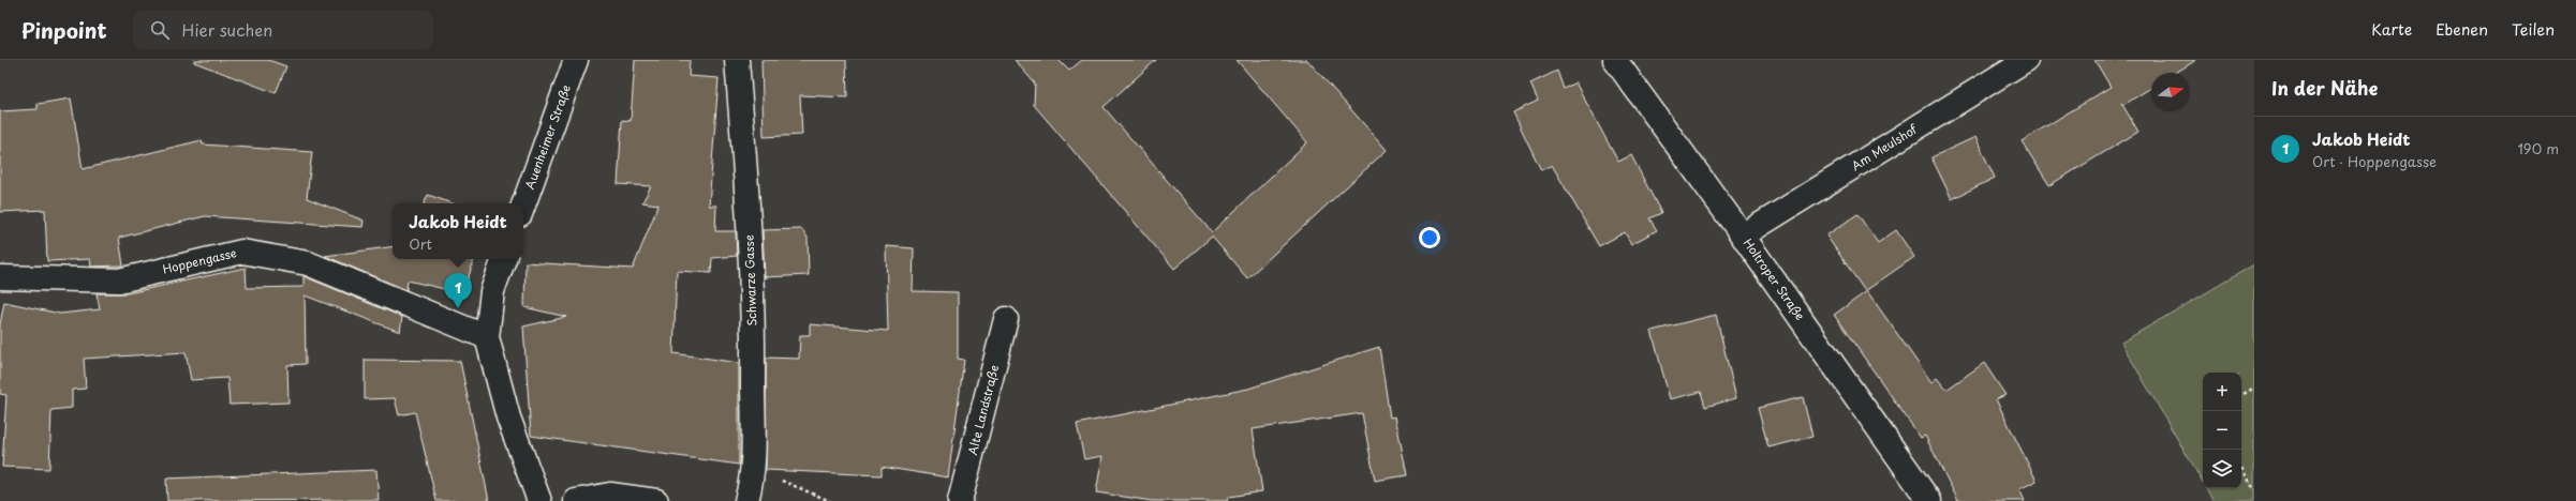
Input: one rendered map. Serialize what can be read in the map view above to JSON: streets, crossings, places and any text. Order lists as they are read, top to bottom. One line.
{"streets":{"street":["Auenheimer Straße","Am Meulshof","Hoppengasse","Holtroper Straße","Schwarze Gasse","Alte Landstraße"]},"crossings":[["Am Meulshof","Holtroper Straße"]],"north":"right","page":{"header":"Pinpoint","search":"Hier suchen","nav":["Karte","Ebenen","Teilen"],"heading":"In der Nähe","list":[{"mark":"1","name":"Jakob Heidt","note":"Ort · Hoppengasse","value":"190 m"}],"popup":["Jakob Heidt","Ort"],"pins":"1","map_buttons":["+","−"]}}
